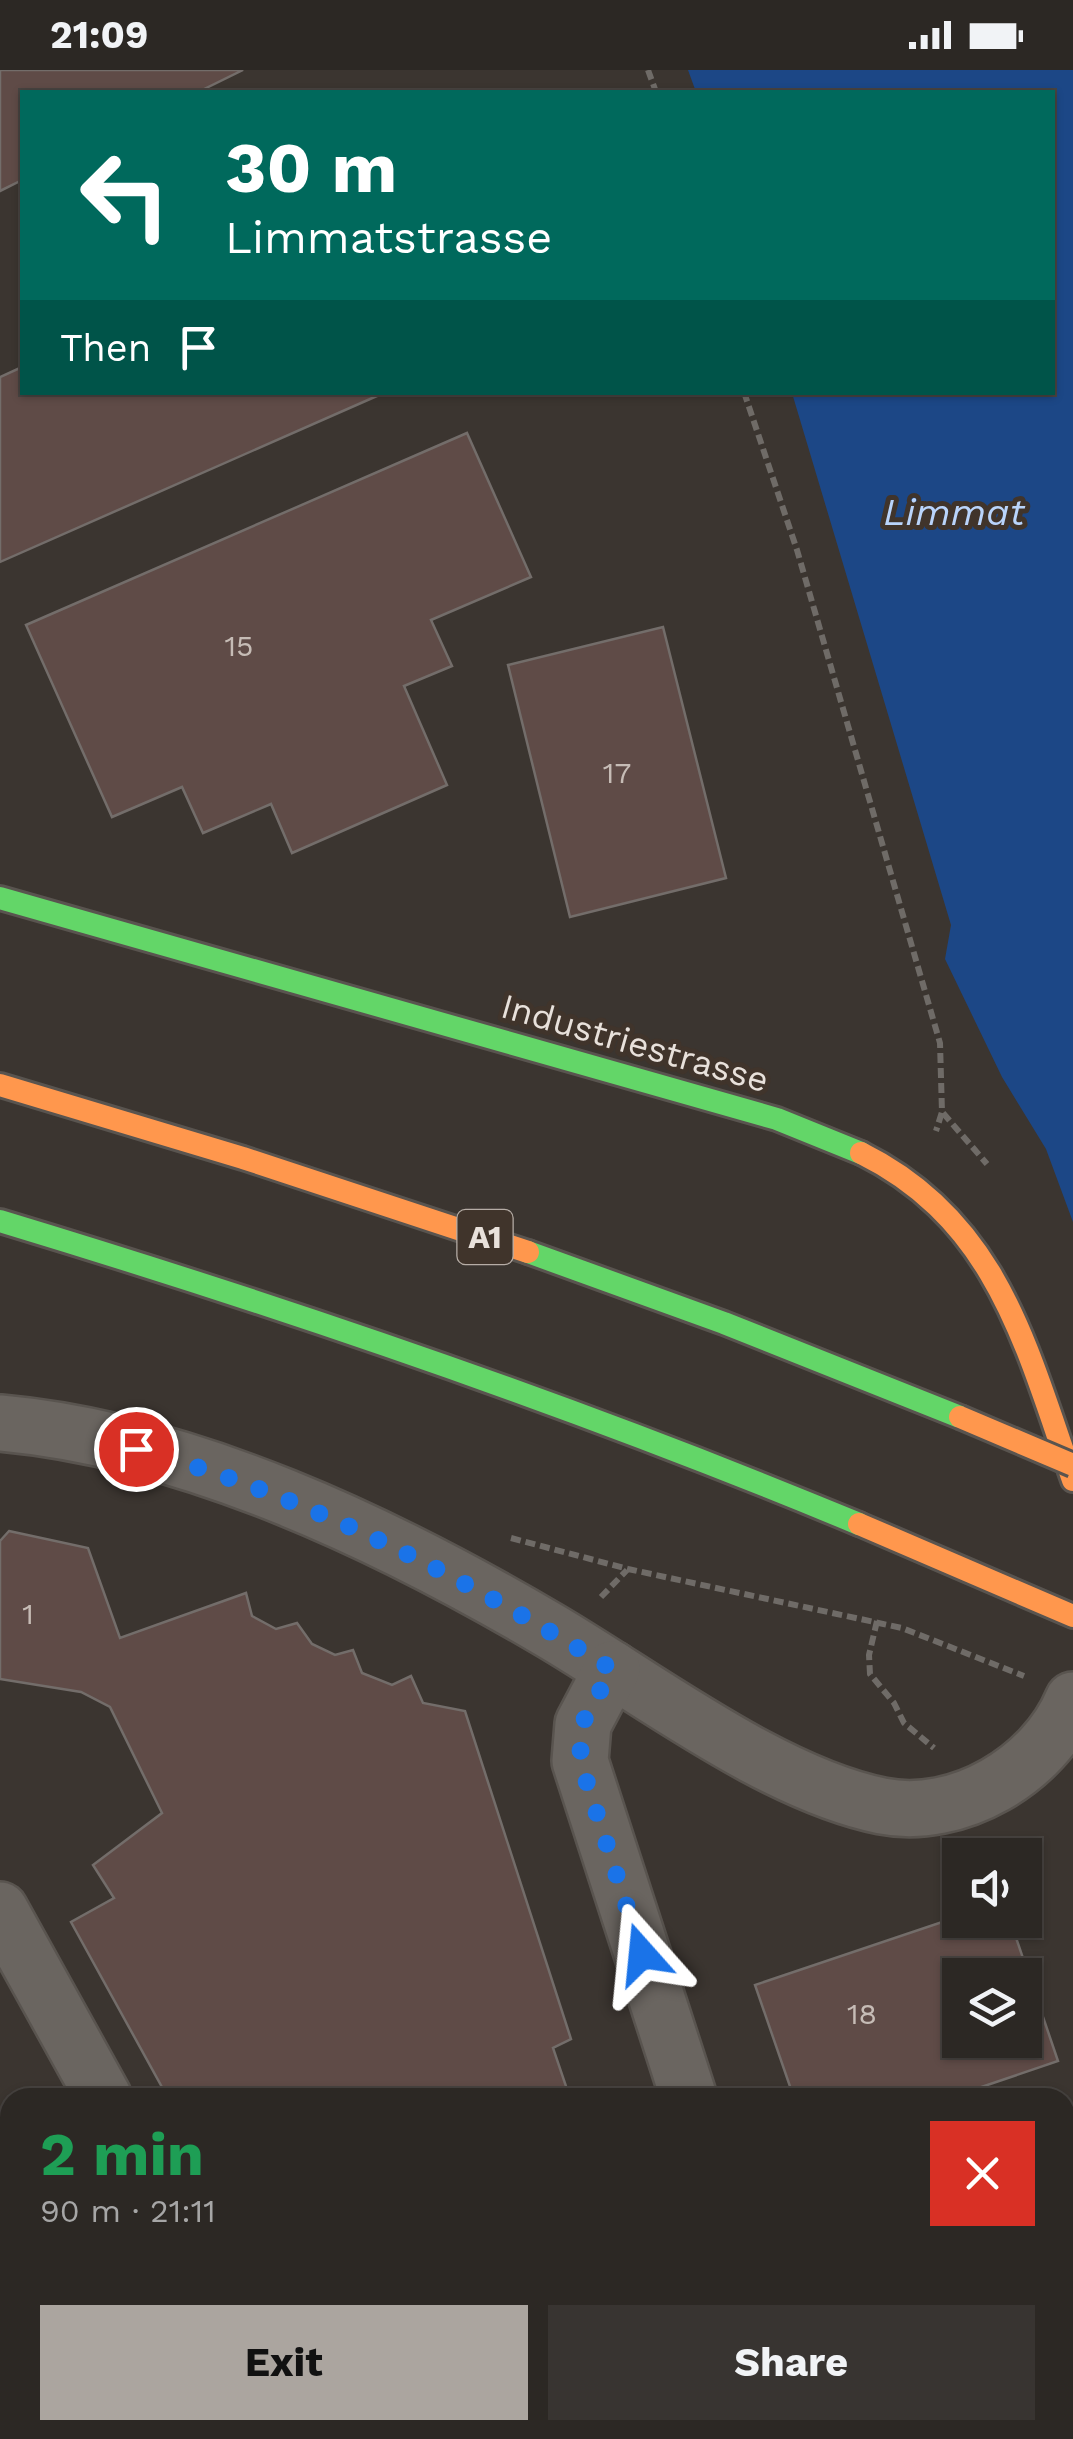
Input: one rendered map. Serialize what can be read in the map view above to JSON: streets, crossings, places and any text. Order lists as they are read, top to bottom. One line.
{"streets":{"main road":["Industriestrasse","A1"]},"water":["Limmat"],"house_numbers":["15","17","1","18"],"page":{"status":"21:09","turn":["30 m","Limmatstrasse"],"then":"Then","heading":["2 min","90 m · 21:11"],"buttons":["Exit","Share"]}}
